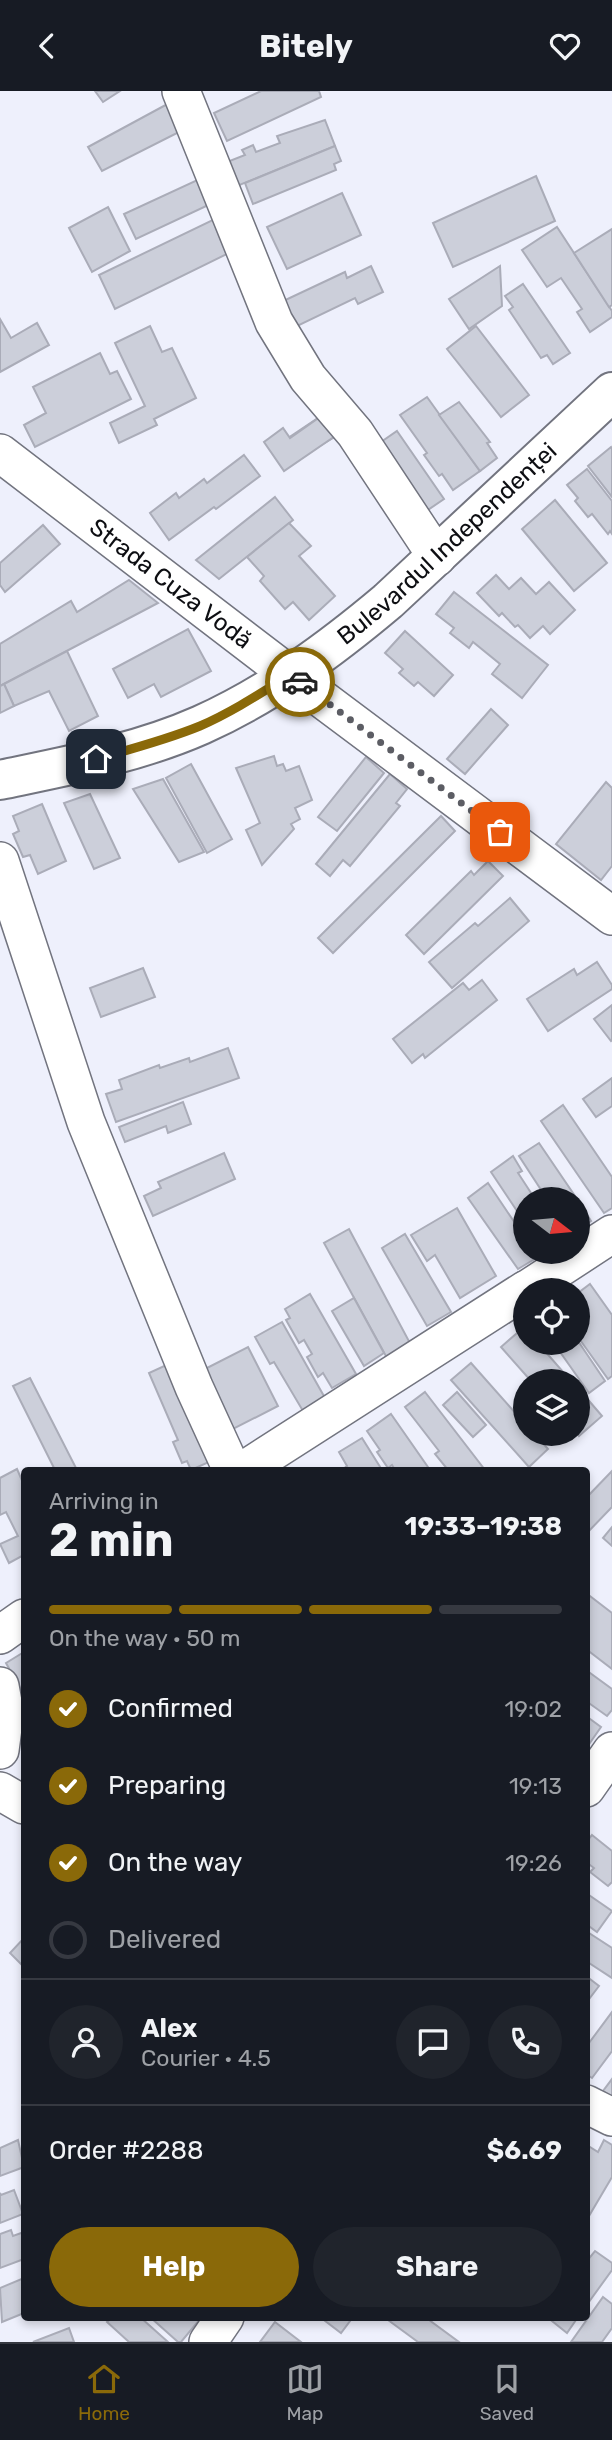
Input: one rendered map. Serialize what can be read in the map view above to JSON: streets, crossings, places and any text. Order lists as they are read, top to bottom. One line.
{"streets":{"street":["Bulevardul Independenței","Strada Cuza Vodă"]},"crossings":[["Bulevardul Independenței","Strada Cuza Vodă"]],"north":"right","page":{"header":"Bitely","heading":["2 min","Arriving in","19:33–19:38"],"panel":["Alex","Courier · 4.5","Order #2288","$6.69"],"bar":"On the way · 50 m","list":[["Confirmed","19:02"],["Preparing","19:13"],["On the way","19:26"],"Delivered"],"buttons":["Help","Share"],"tabs":["Home","Map","Saved"]}}
